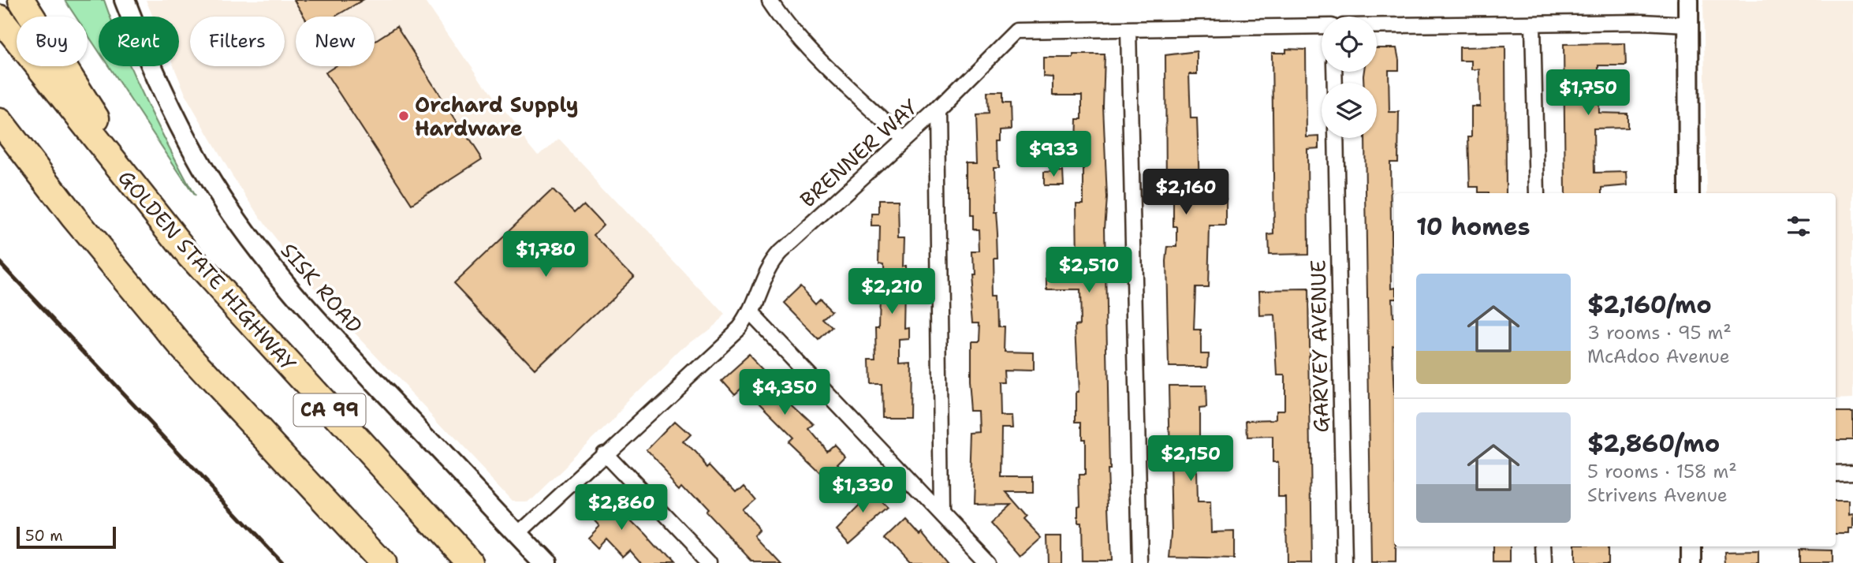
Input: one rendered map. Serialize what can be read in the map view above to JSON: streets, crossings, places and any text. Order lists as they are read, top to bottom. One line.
{"streets":{"highway":["GOLDEN STATE HIGHWAY","CA 99"],"main road":["SISK ROAD"],"street":["BRENNER WAY","GARVEY AVENUE"]},"crossings":[["BRENNER WAY","SISK ROAD"]],"places":["Orchard Supply Hardware"],"scale_bar":"50 m","page":{"chip":["Buy","Rent","Filters","New"],"price":["$1,750","$933","$2,160","$1,780","$2,510","$2,210","$4,350","$2,150","$1,330","$2,860"],"heading":"10 homes","list":[{"name":"$2,160/mo","note":"3 rooms · 95 m² · McAdoo Avenue"},{"name":"$2,860/mo","note":"5 rooms · 158 m² · Strivens Avenue"}],"scale":"50 m"}}
